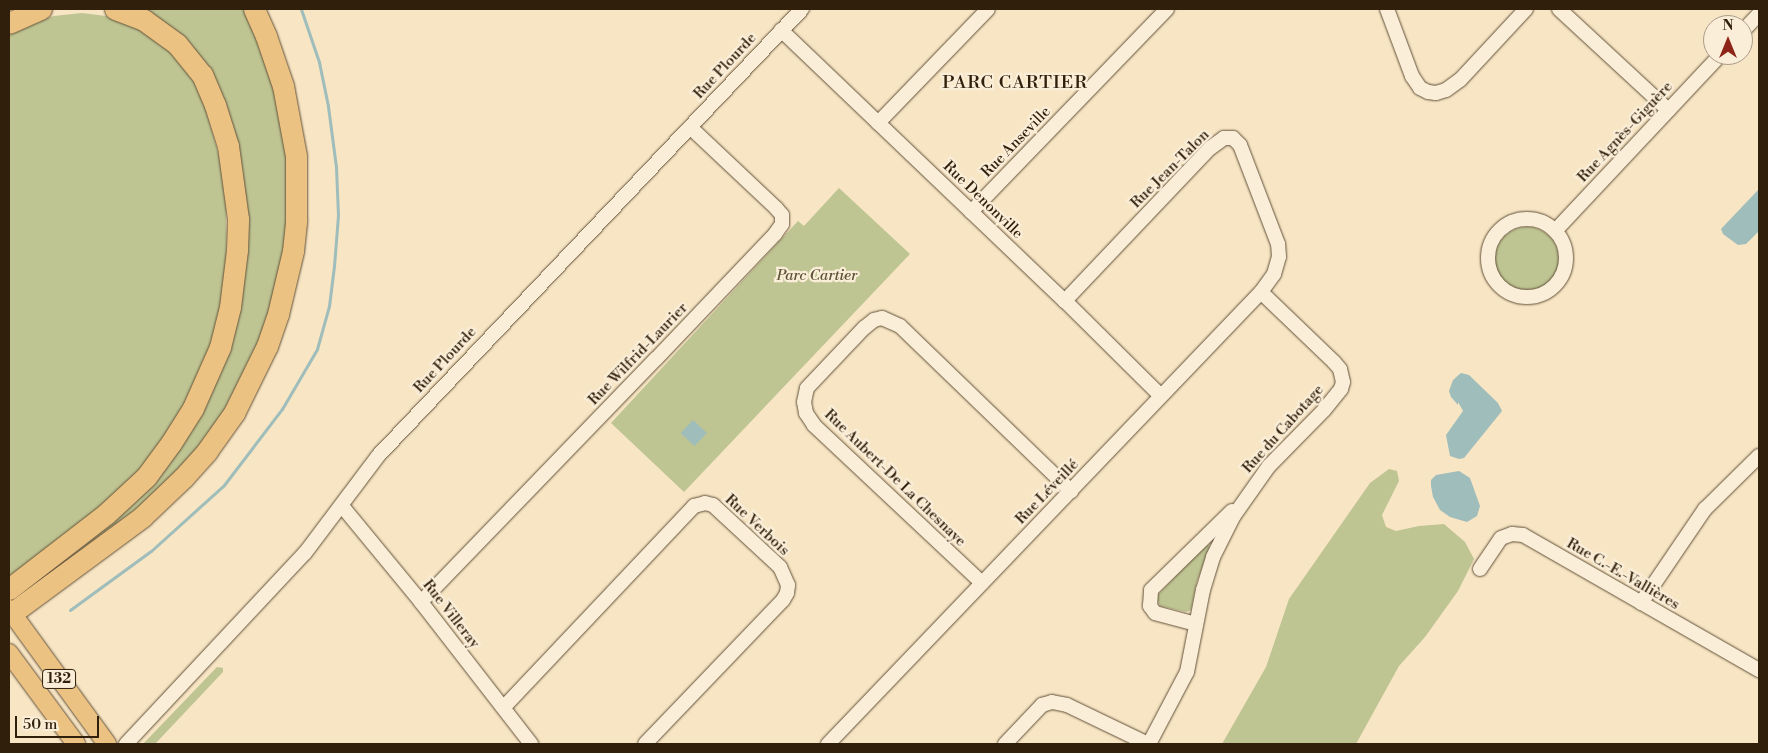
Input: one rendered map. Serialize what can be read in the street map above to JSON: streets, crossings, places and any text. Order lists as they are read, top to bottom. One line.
{"streets":{"main road":["132"],"street":["Rue Plourde","Rue Agnès-Giguère","Rue Anseville","Rue Jean-Talon","Rue Denonville","Rue Wilfrid-Laurier","Rue du Cabotage","Rue Aubert-De La Chesnaye","Rue Léveillé","Rue Verbois","Rue C.-E.-Vallières","Rue Villeray"]},"crossings":[["Rue Plourde","Rue Denonville"],["Rue Plourde","Rue Wilfrid-Laurier"],["Rue Plourde","Rue Villeray"],["Rue Anseville","Rue Denonville"],["Rue Jean-Talon","Rue Denonville"],["Rue Jean-Talon","Rue Léveillé"],["Rue Denonville","Rue Léveillé"],["Rue Wilfrid-Laurier","Rue Villeray"],["Rue du Cabotage","Rue Léveillé"],["Rue Aubert-De La Chesnaye","Rue Léveillé"],["Rue Verbois","Rue Villeray"]],"districts":["PARC CARTIER"],"parks":["Parc Cartier"],"scale_bar":"50 m","north":"top"}
